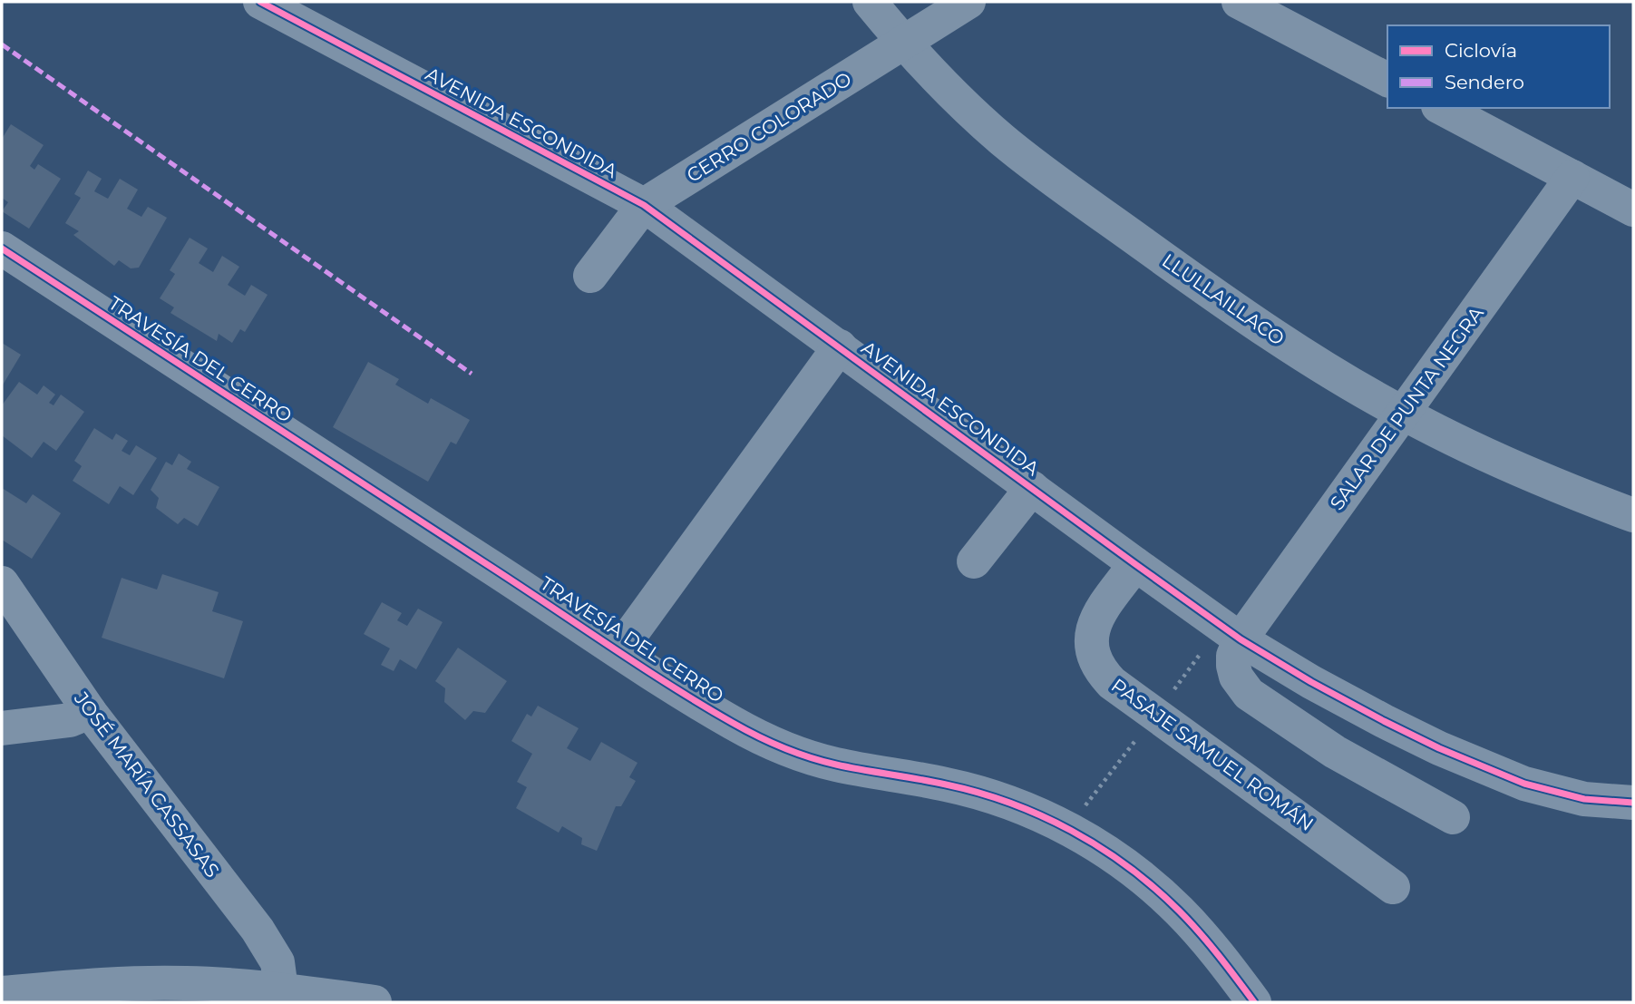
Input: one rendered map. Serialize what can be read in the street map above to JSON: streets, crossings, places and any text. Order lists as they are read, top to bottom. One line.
{"streets":{"street":["AVENIDA ESCONDIDA","CERRO COLORADO","LLULLAILLACO","TRAVESÍA DEL CERRO","SALAR DE PUNTA NEGRA","PASAJE SAMUEL ROMÁN","JOSÉ MARÍA CASSASAS"]},"crossings":[["AVENIDA ESCONDIDA","CERRO COLORADO"],["AVENIDA ESCONDIDA","TRAVESÍA DEL CERRO"],["AVENIDA ESCONDIDA","SALAR DE PUNTA NEGRA"],["AVENIDA ESCONDIDA","PASAJE SAMUEL ROMÁN"],["CERRO COLORADO","LLULLAILLACO"],["LLULLAILLACO","SALAR DE PUNTA NEGRA"]],"legend":["Ciclovía","Sendero"]}
